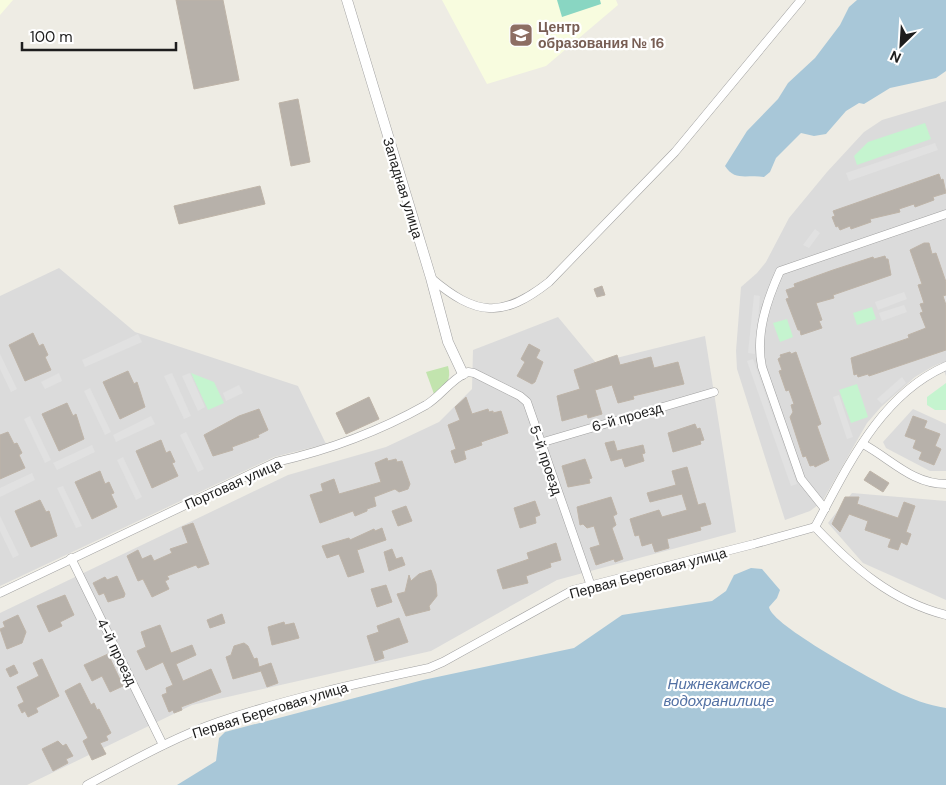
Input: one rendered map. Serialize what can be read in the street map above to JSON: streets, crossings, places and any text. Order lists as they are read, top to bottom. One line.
{"streets":{"street":["Западная улица","6-й проезд","5-й проезд","Портовая улица","Первая Береговая улица","4-й проезд"]},"crossings":[["Западная улица","5-й проезд"],["Западная улица","Портовая улица"],["6-й проезд","5-й проезд"],["5-й проезд","Портовая улица"],["5-й проезд","Первая Береговая улица"],["Портовая улица","4-й проезд"],["Первая Береговая улица","4-й проезд"]],"water":["Нижнекамское водохранилище"],"places":{"school or university":["Центр образования № 16"]},"scale_bar":"100 m","north":"bottom left"}
